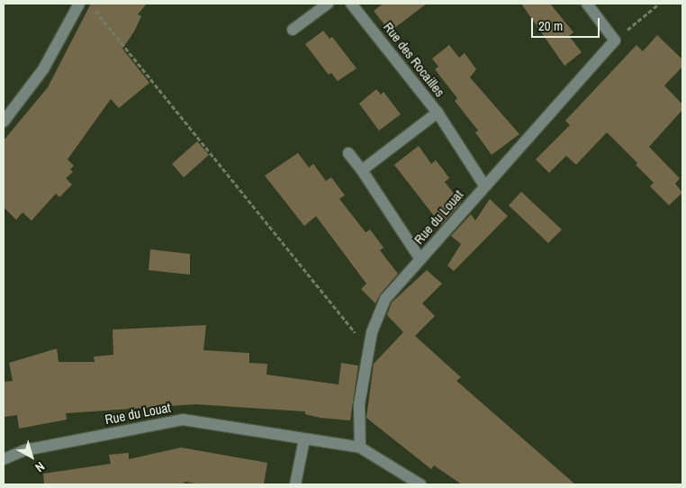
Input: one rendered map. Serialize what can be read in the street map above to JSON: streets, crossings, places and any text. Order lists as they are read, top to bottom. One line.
{"streets":{"street":["Rue des Rocailles","Rue du Louat"]},"crossings":[["Rue des Rocailles","Rue du Louat"]],"scale_bar":"20 m","north":"bottom right"}
